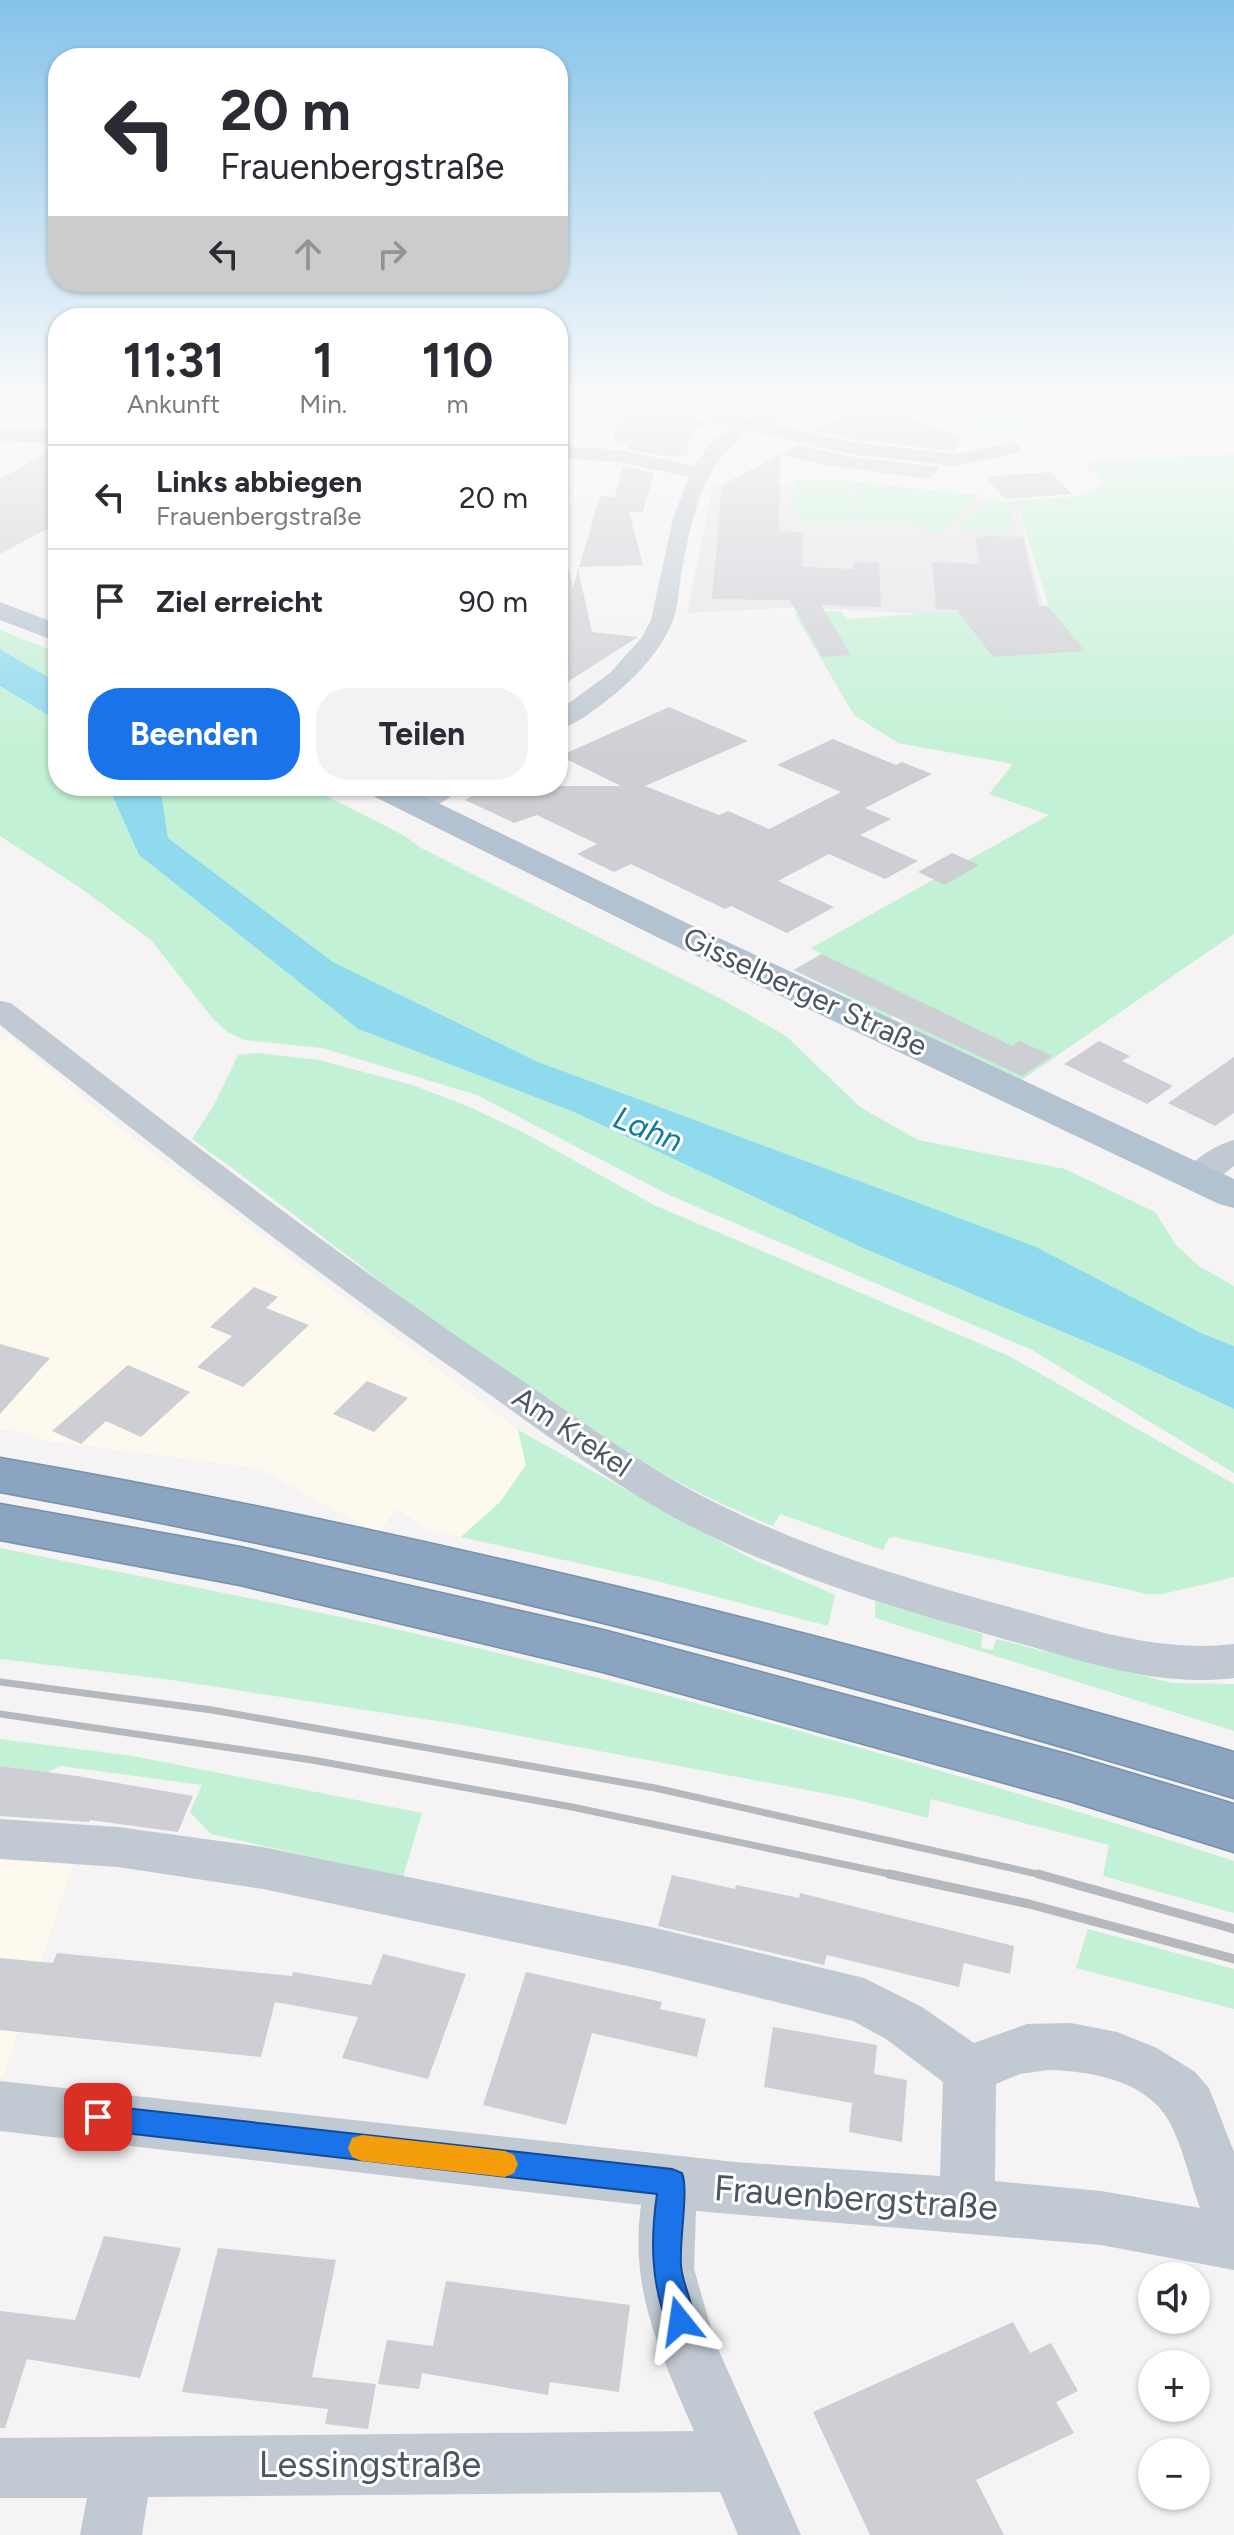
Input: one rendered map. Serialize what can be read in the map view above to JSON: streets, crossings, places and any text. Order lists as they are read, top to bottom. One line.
{"streets":{"main road":["Gisselberger Straße"],"street":["Am Krekel","Frauenbergstraße","Lessingstraße"]},"water":["Lahn"],"page":{"turn":["20 m","Frauenbergstraße"],"eta":["11:31","Ankunft","1","Min.","110","m"],"list":[{"name":"Links abbiegen","note":"Frauenbergstraße","value":"20 m"},{"name":"Ziel erreicht","value":"90 m"}],"buttons":["Beenden","Teilen"],"map_buttons":["+","−"]}}
